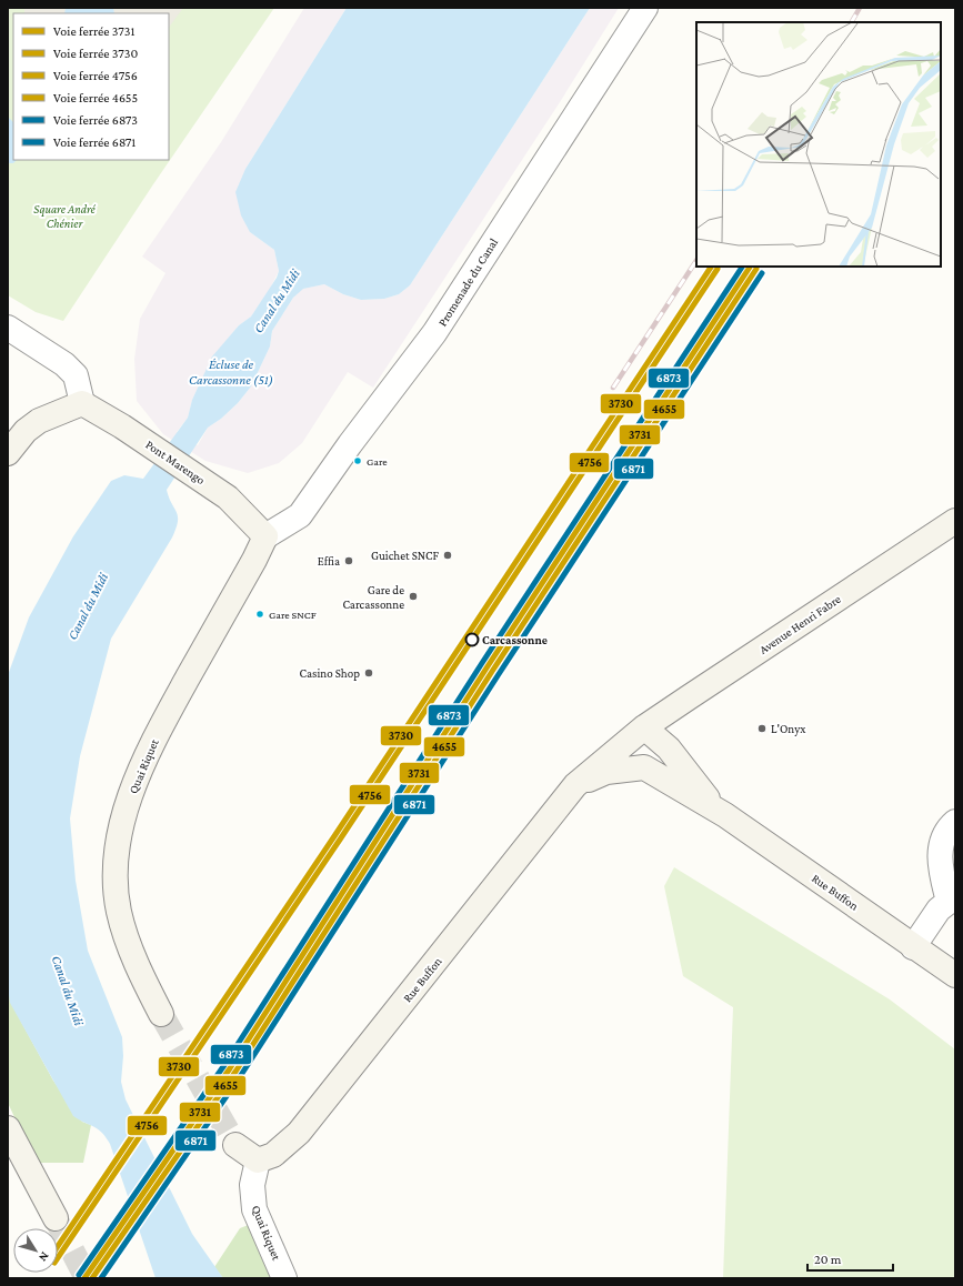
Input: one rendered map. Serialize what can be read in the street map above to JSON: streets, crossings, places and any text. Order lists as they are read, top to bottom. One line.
{"streets":{"street":["Promenade du Canal","Pont Marengo","Avenue Henri Fabre","Quai Riquet","Rue Buffon"]},"crossings":[["Promenade du Canal","Pont Marengo"],["Promenade du Canal","Quai Riquet"],["Pont Marengo","Quai Riquet"],["Avenue Henri Fabre","Rue Buffon"],["Quai Riquet","Rue Buffon"]],"water":["Canal du Midi","Écluse de Carcassonne (51)"],"parks":["Square André Chénier"],"places":["Gare","Guichet SNCF","Effia","Gare de Carcassonne","Gare SNCF","Carcassonne","Casino Shop","L'Onyx"],"lines":["rail line 3731","rail line 3730","rail line 6873","rail line 4756","rail line 4655","rail line 6871"],"legend":["Voie ferrée 3731","Voie ferrée 3730","Voie ferrée 4756","Voie ferrée 4655","Voie ferrée 6873","Voie ferrée 6871"],"scale_bar":"20 m","north":"bottom right"}
